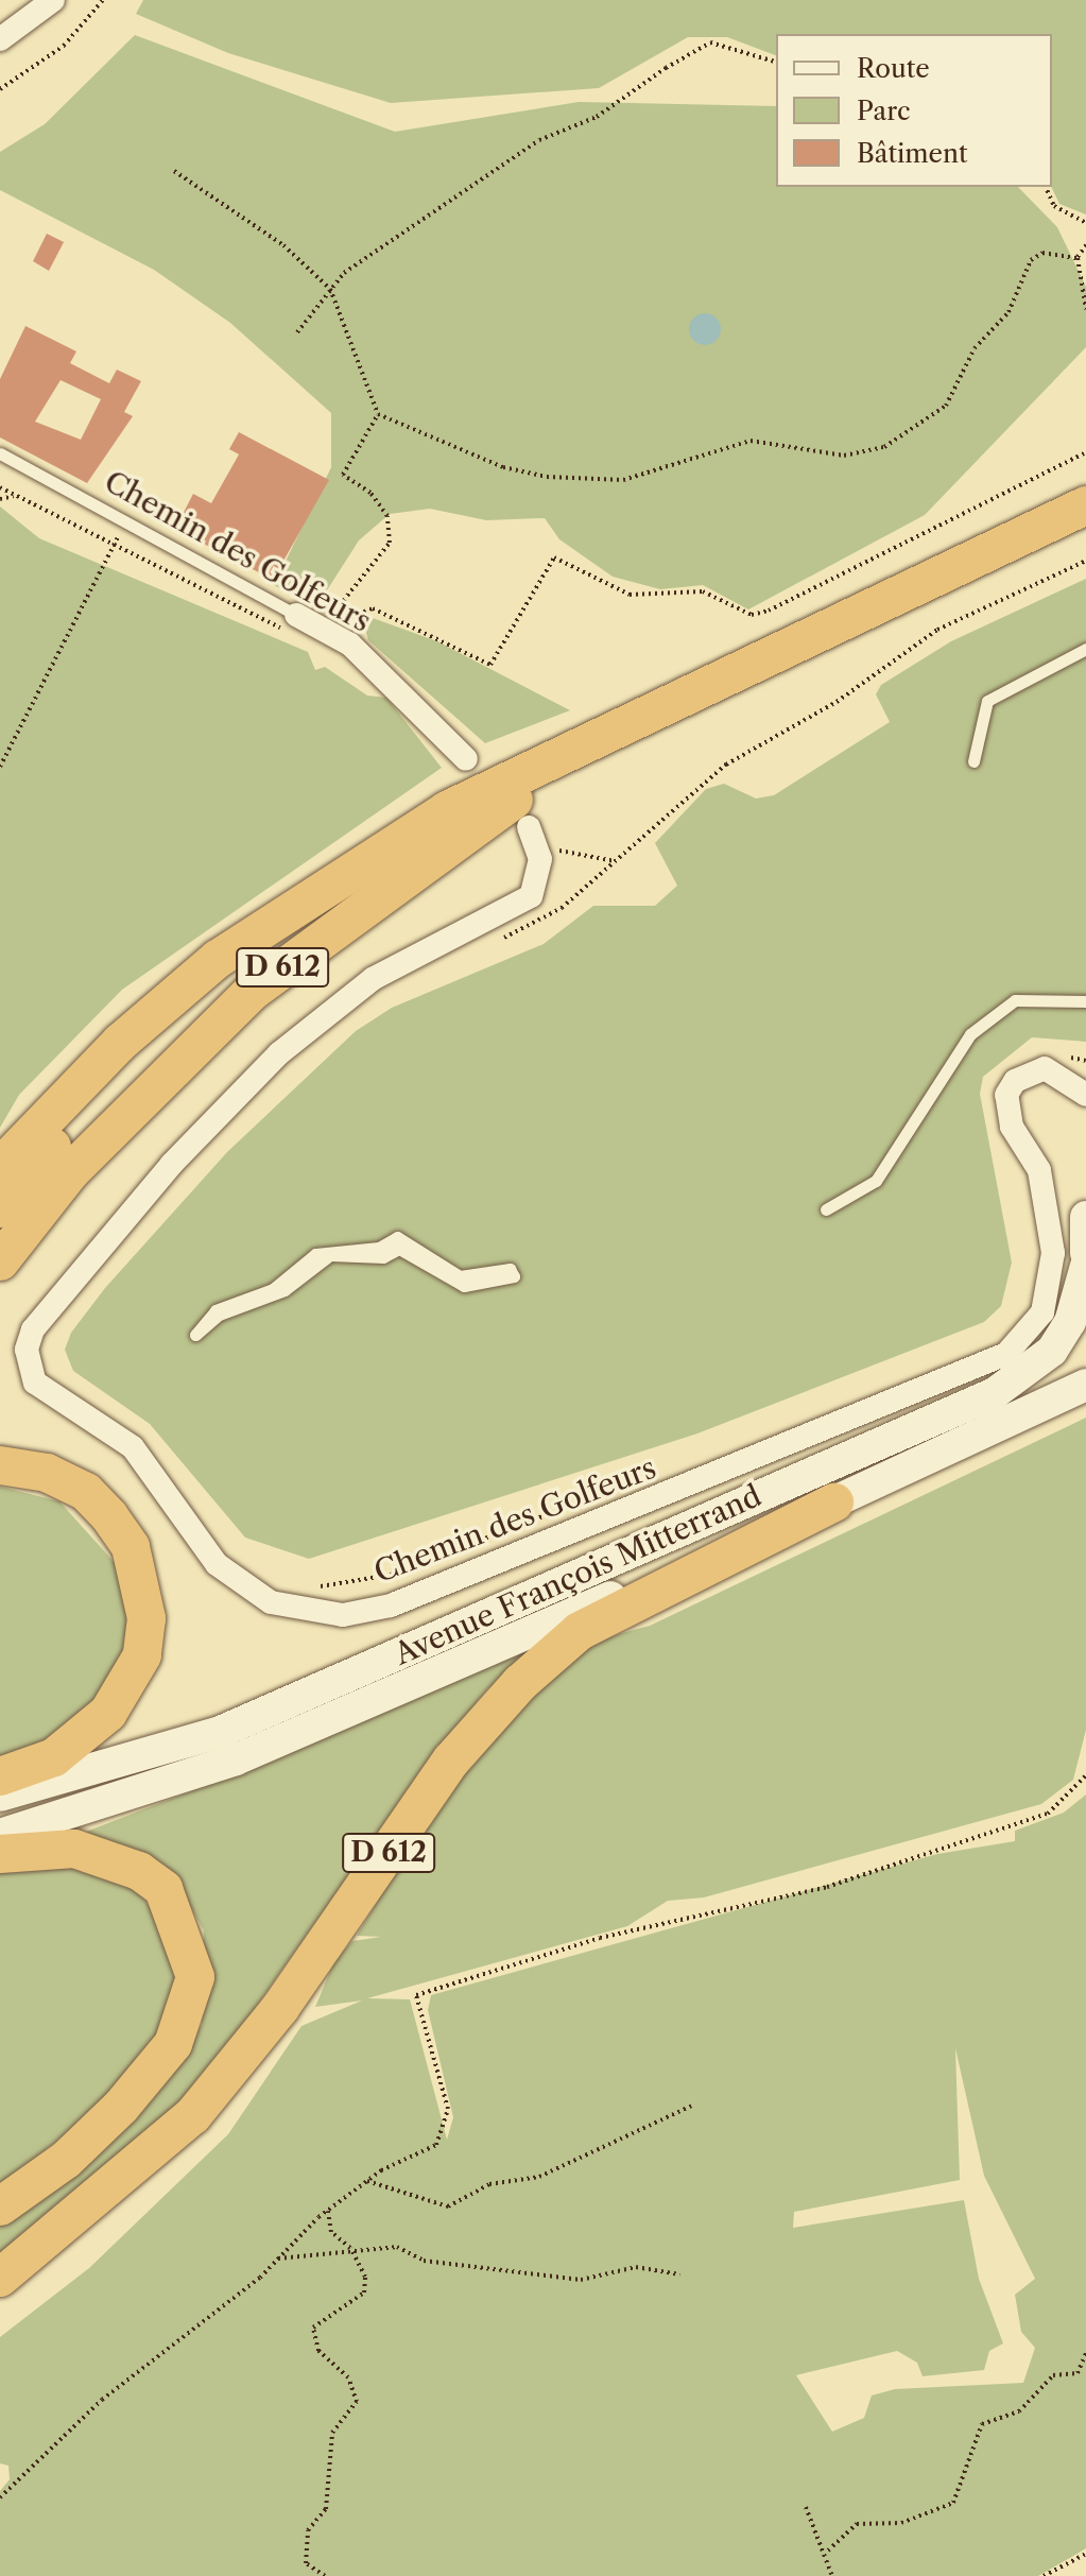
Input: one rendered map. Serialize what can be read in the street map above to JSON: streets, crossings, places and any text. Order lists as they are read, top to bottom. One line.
{"streets":{"highway":["D 612"],"main road":["Avenue François Mitterrand"],"street":["Chemin des Golfeurs"]},"crossings":[["D 612","Avenue François Mitterrand"]],"legend":["Route","Parc","Bâtiment"]}
